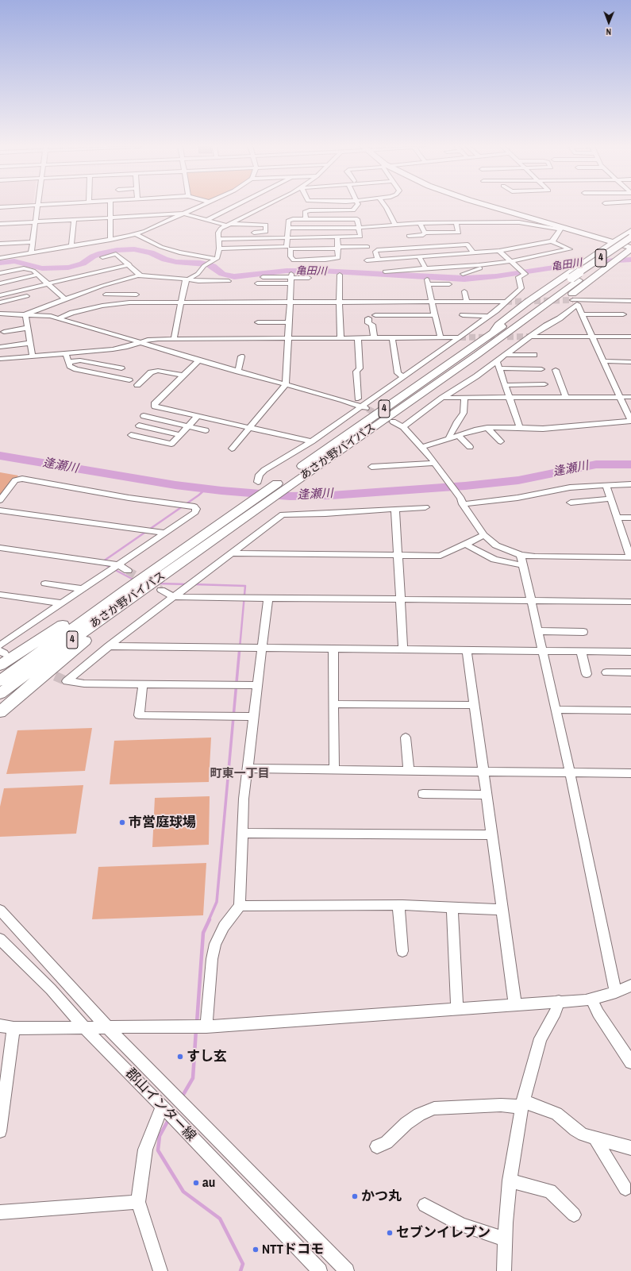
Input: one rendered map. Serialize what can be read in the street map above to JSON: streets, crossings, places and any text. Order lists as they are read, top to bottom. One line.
{"streets":{"highway":["4","あさか野バイパス"],"street":["郡山インター線"]},"districts":["町東一丁目"],"water":["亀田川","逢瀬川"],"places":["市営庭球場","すし玄","au","かつ丸","セブンイレブン","NTTドコモ"],"north":"bottom"}
